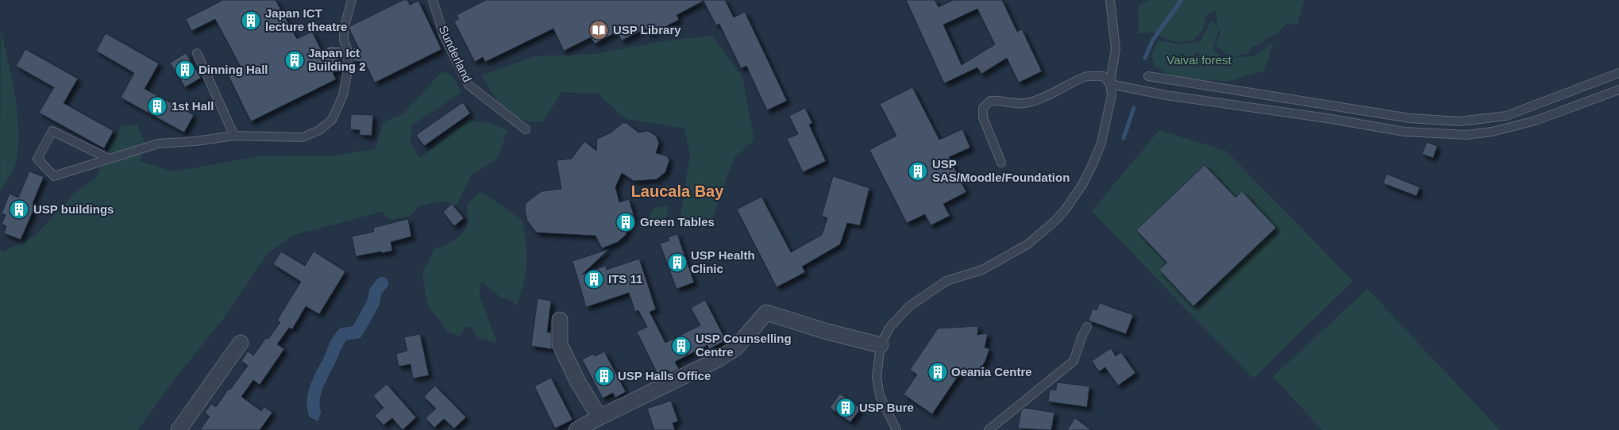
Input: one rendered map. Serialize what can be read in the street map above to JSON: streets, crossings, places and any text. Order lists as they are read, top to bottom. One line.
{"streets":{"lane":["Sunderland"]},"districts":["Laucala Bay"],"parks":["Vaivai forest"],"places":{"building":["Japan ICT lecture theatre","Japan Ict Building 2","Dinning Hall","1st Hall","USP SAS/Moodle/Foundation","USP buildings","Green Tables","USP Health Clinic","ITS 11","USP Counselling Centre","Oeania Centre","USP Halls Office","USP Bure"],"library":["USP Library"]}}
